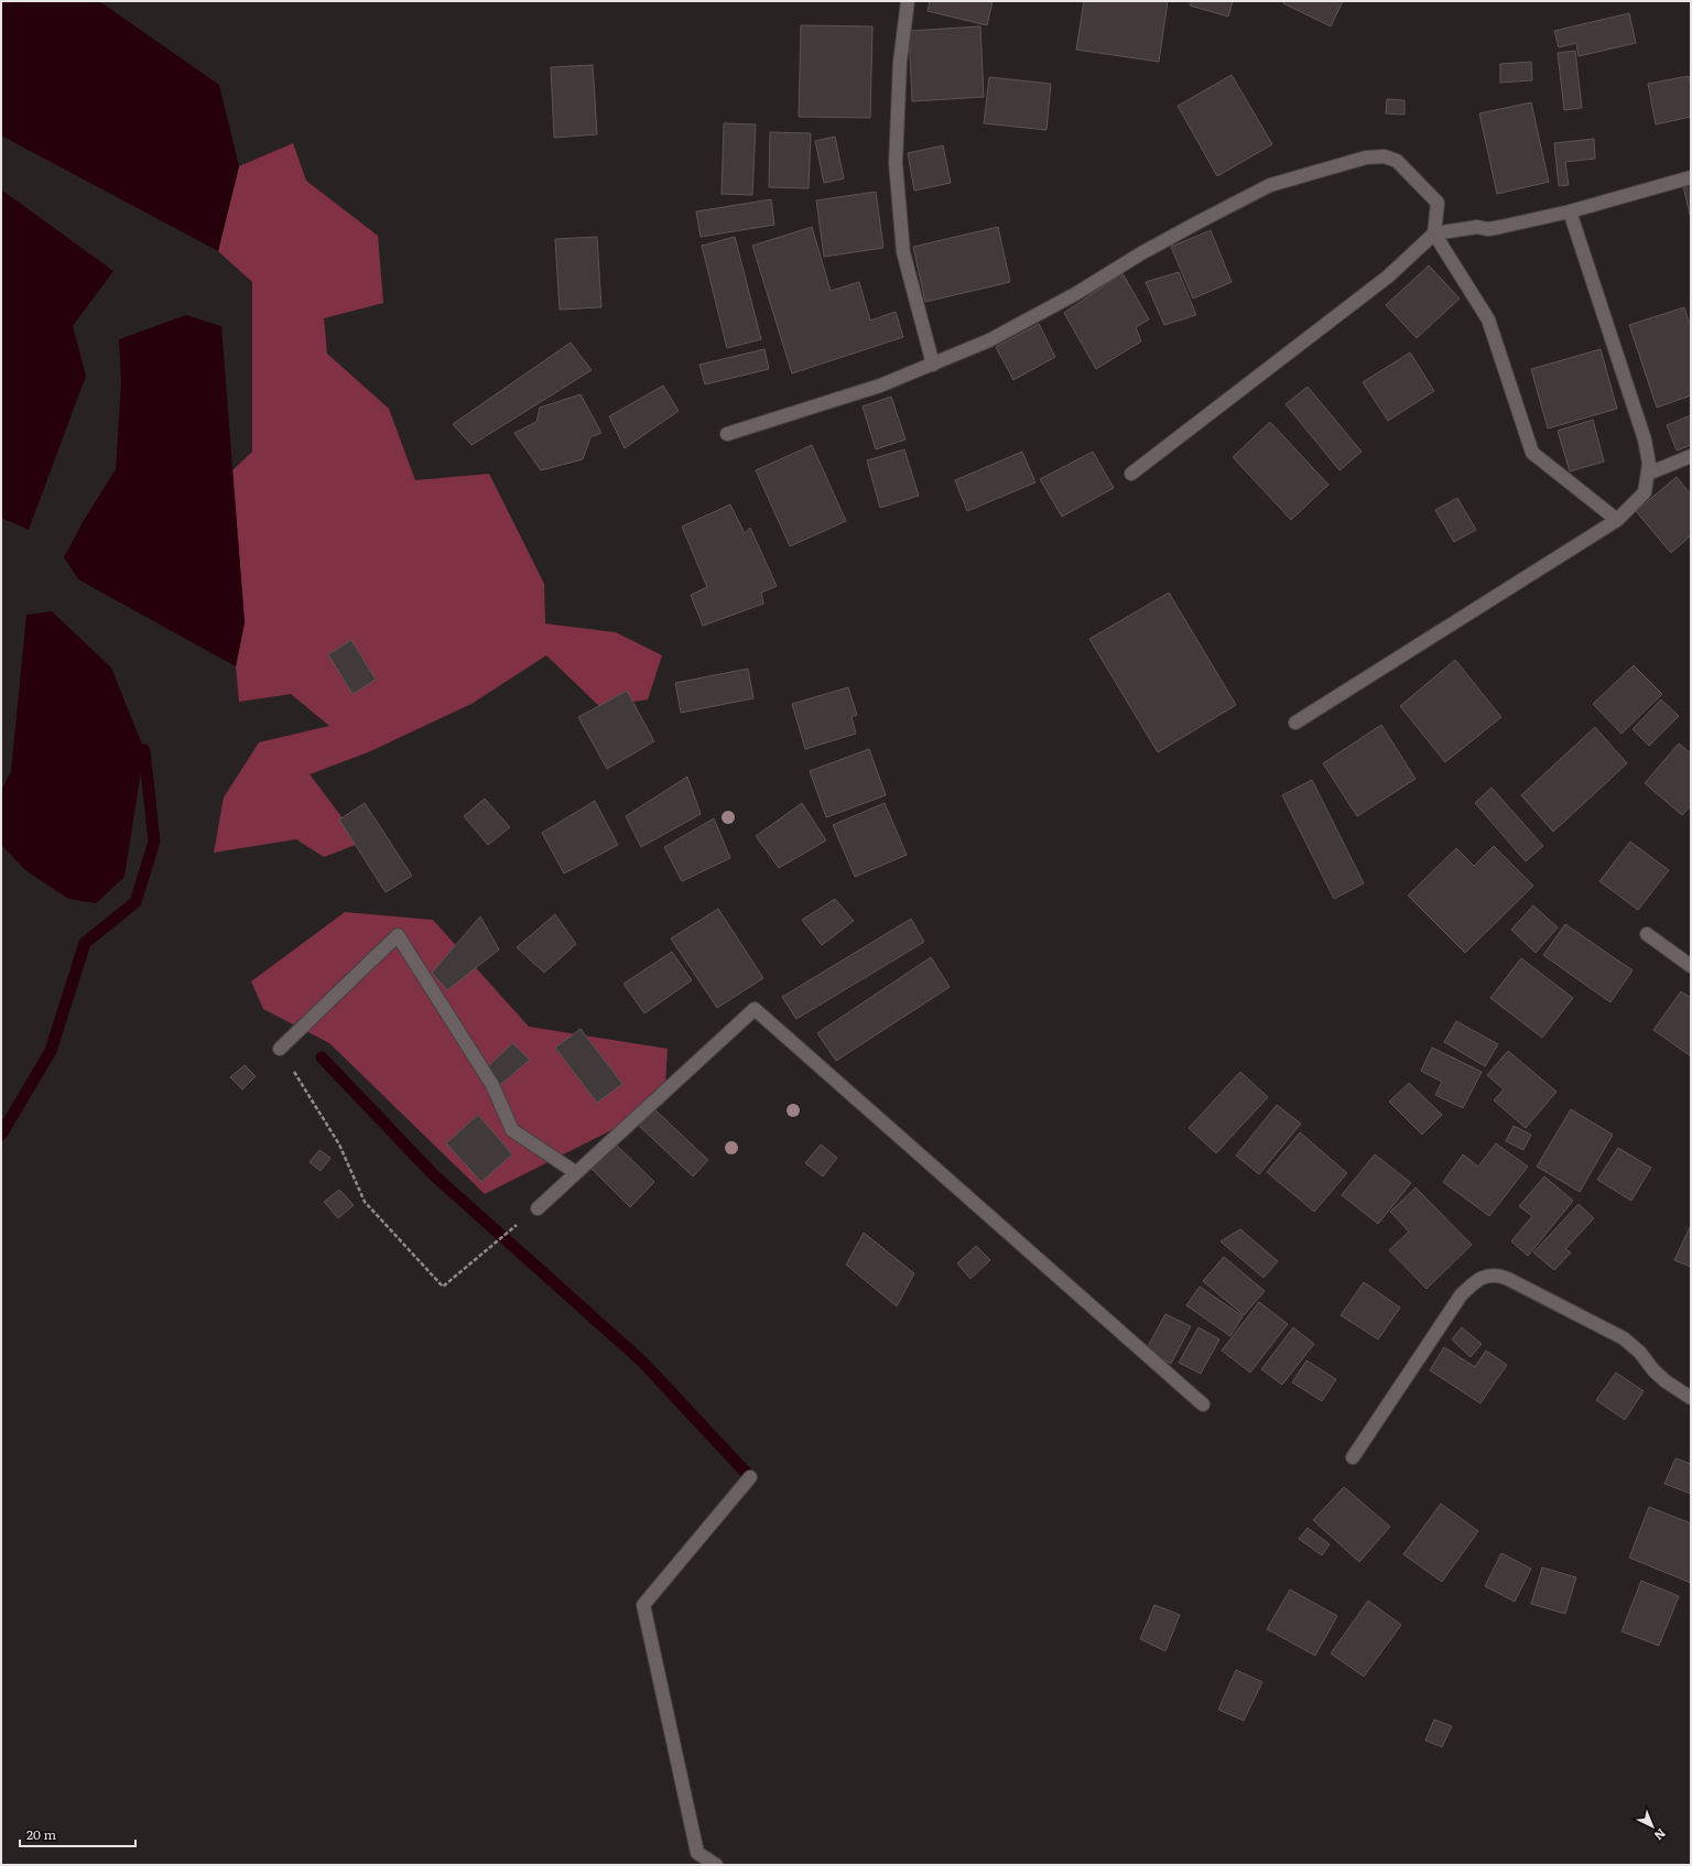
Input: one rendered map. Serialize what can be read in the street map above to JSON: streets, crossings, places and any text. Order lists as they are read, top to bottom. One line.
{"scale_bar":"20 m","north":"bottom right"}
